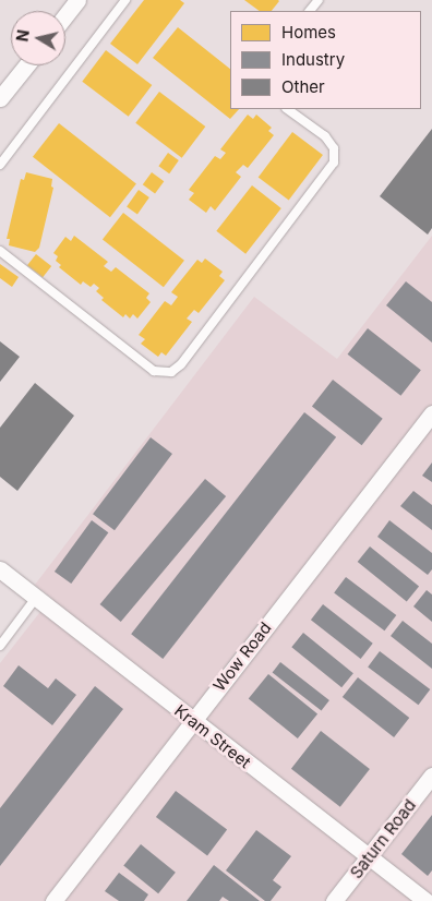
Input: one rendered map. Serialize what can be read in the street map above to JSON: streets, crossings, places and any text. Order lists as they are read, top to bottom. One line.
{"streets":{"street":["Wow Road","Kram Street","Saturn Road"]},"crossings":[["Wow Road","Kram Street"],["Kram Street","Saturn Road"]],"legend":["Homes","Industry","Other"],"north":"left"}
